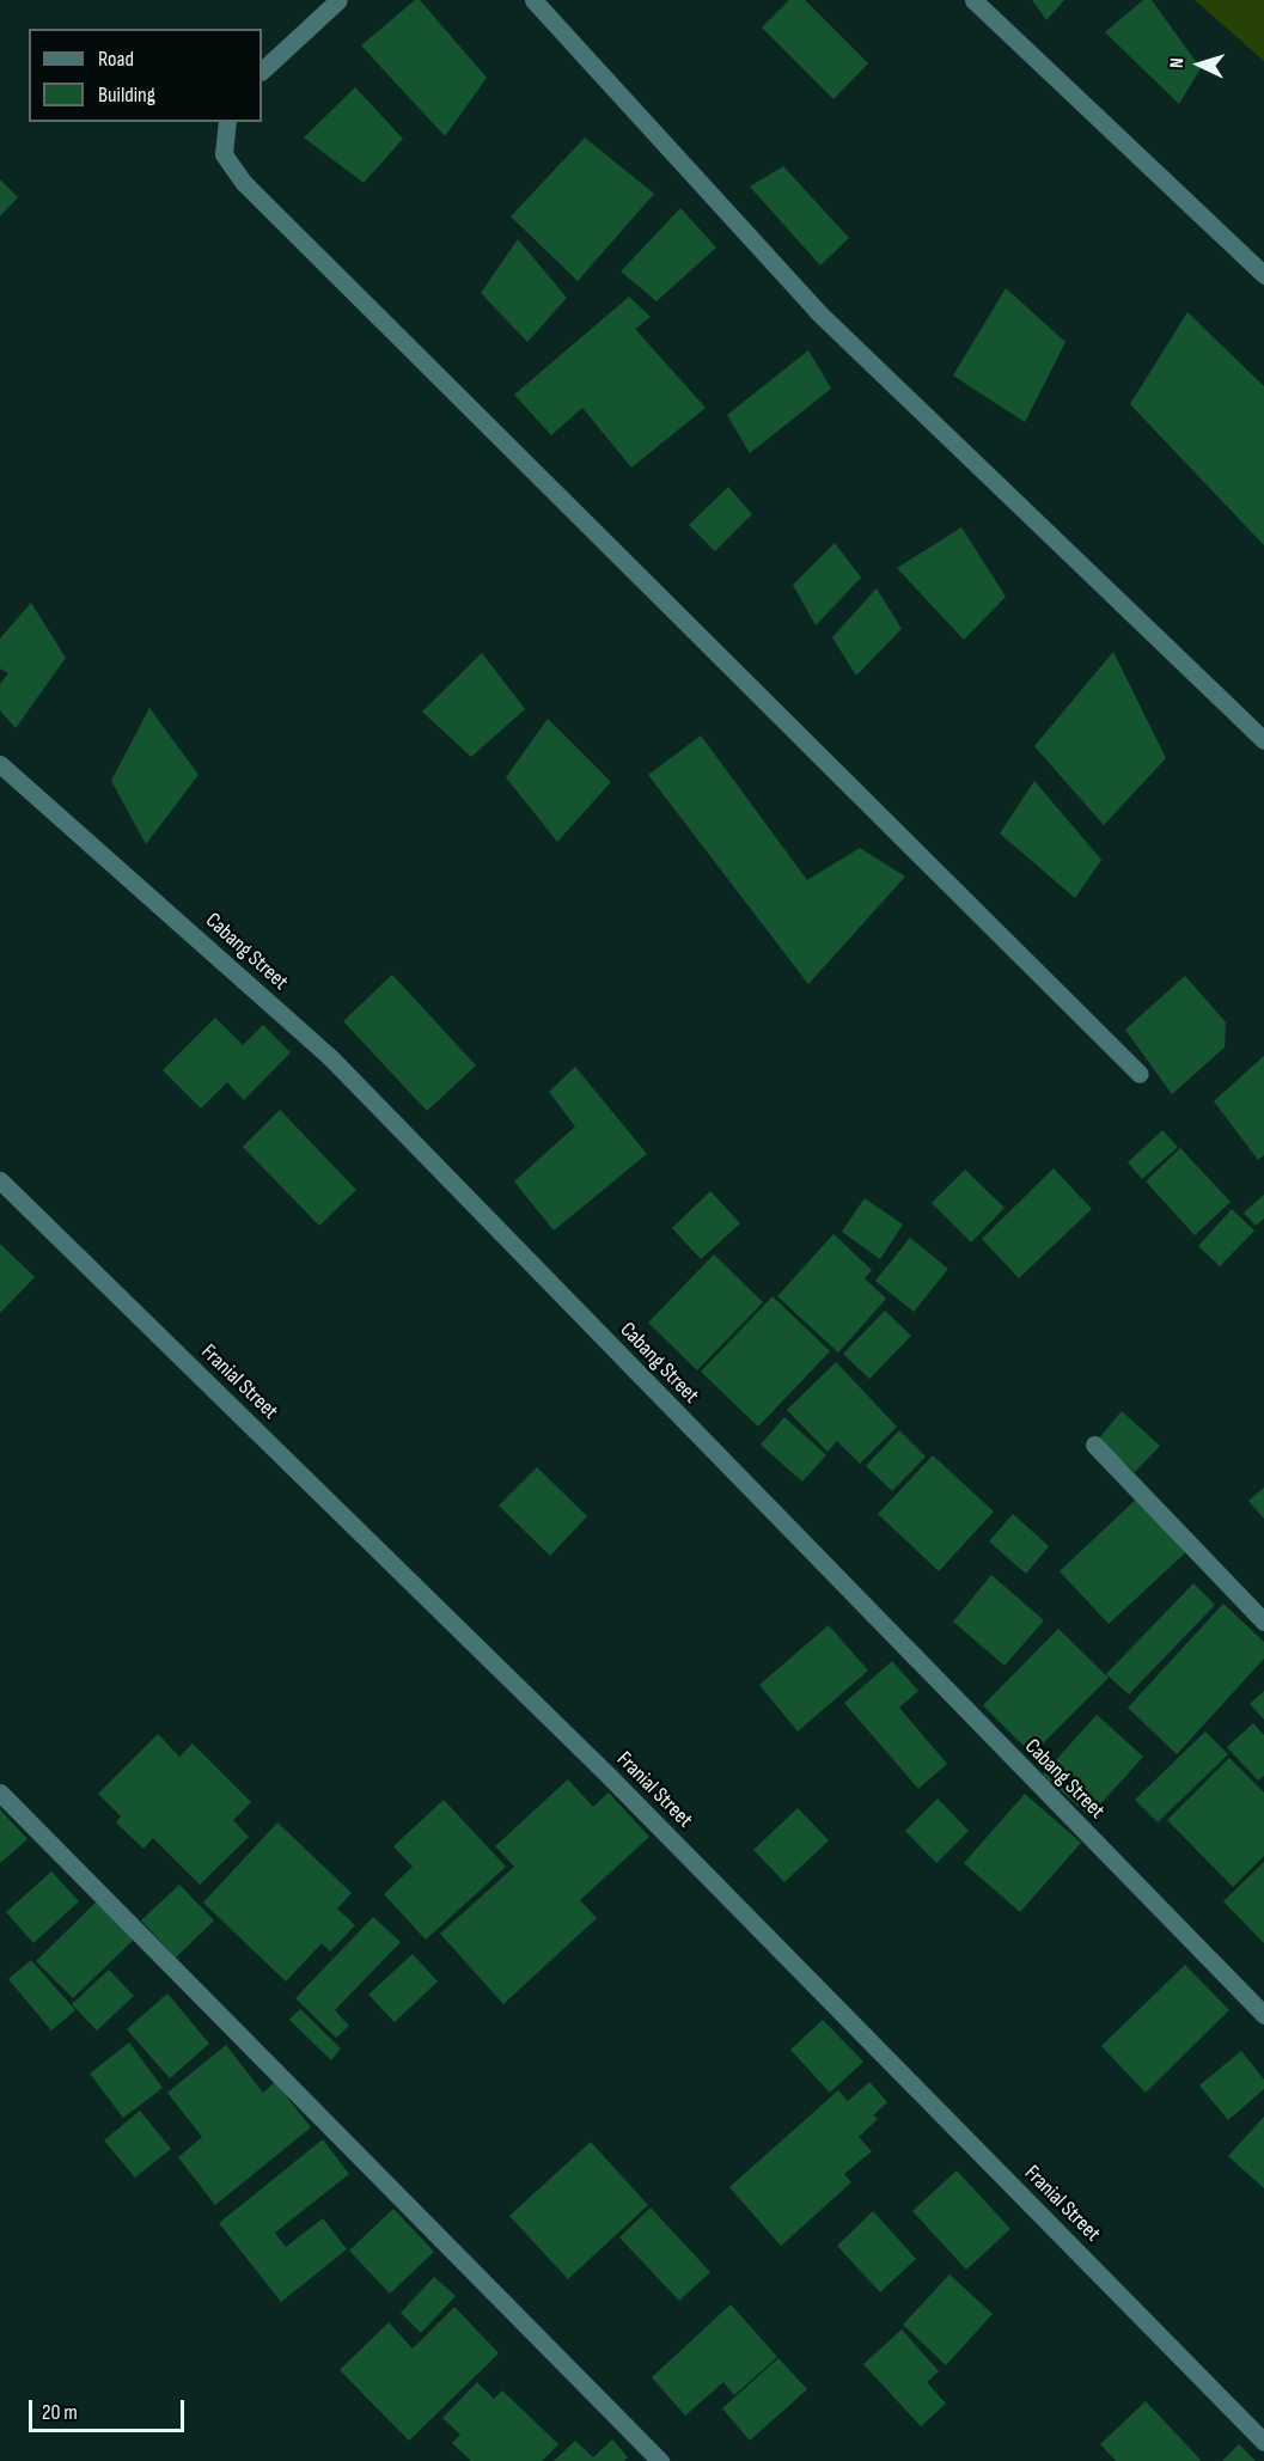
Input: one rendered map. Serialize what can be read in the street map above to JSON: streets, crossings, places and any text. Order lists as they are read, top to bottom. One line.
{"streets":{"street":["Cabang Street","Franial Street"]},"legend":["Road","Building"],"scale_bar":"20 m","north":"left"}
